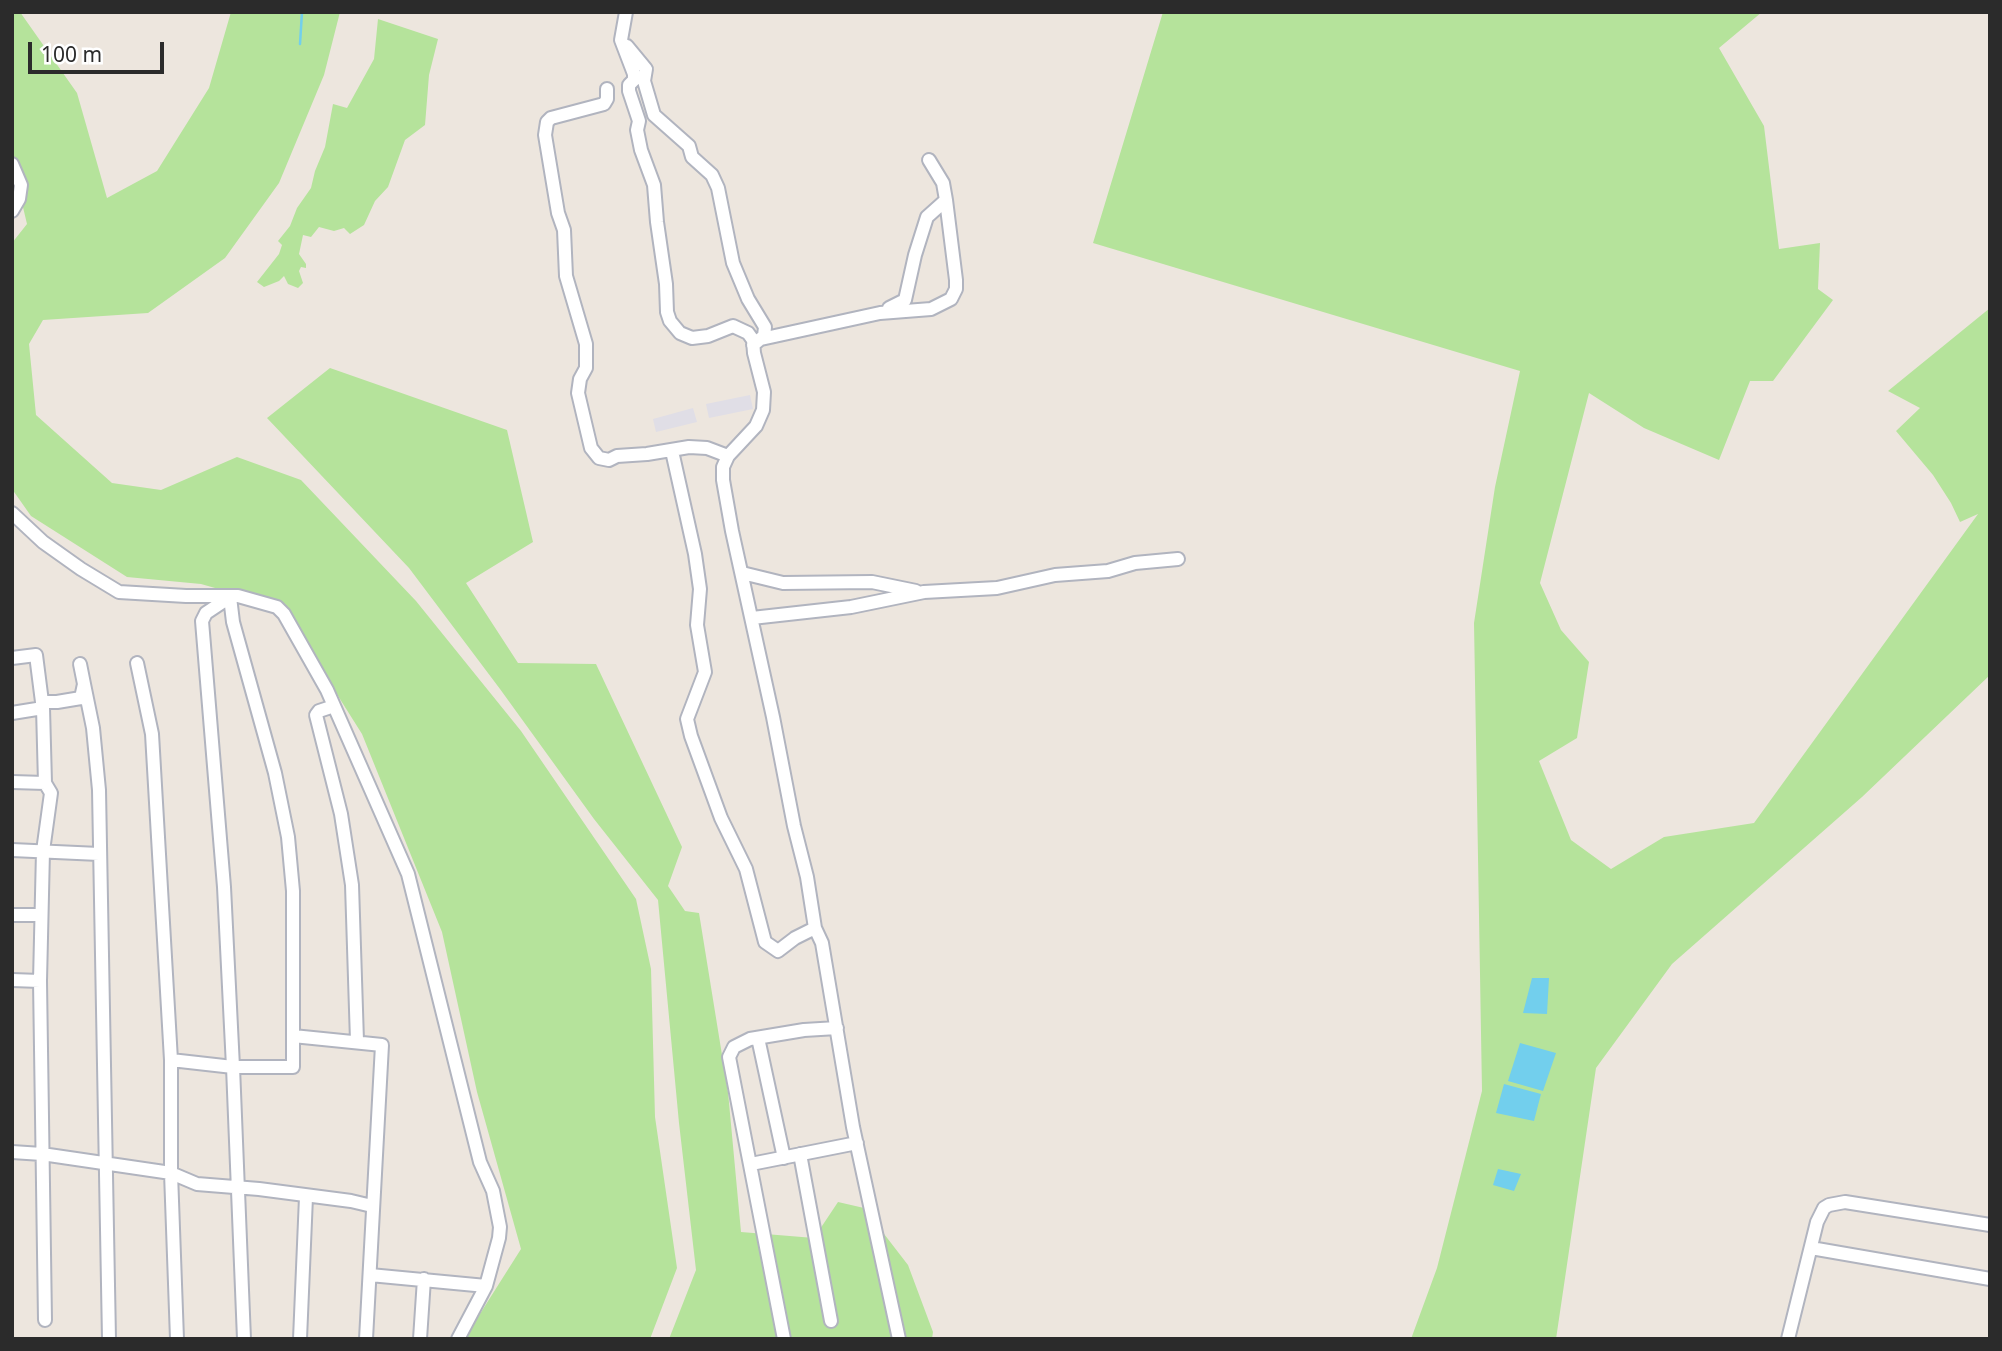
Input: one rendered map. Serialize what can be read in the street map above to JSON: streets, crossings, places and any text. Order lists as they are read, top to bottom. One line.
{"scale_bar":"100 m"}
